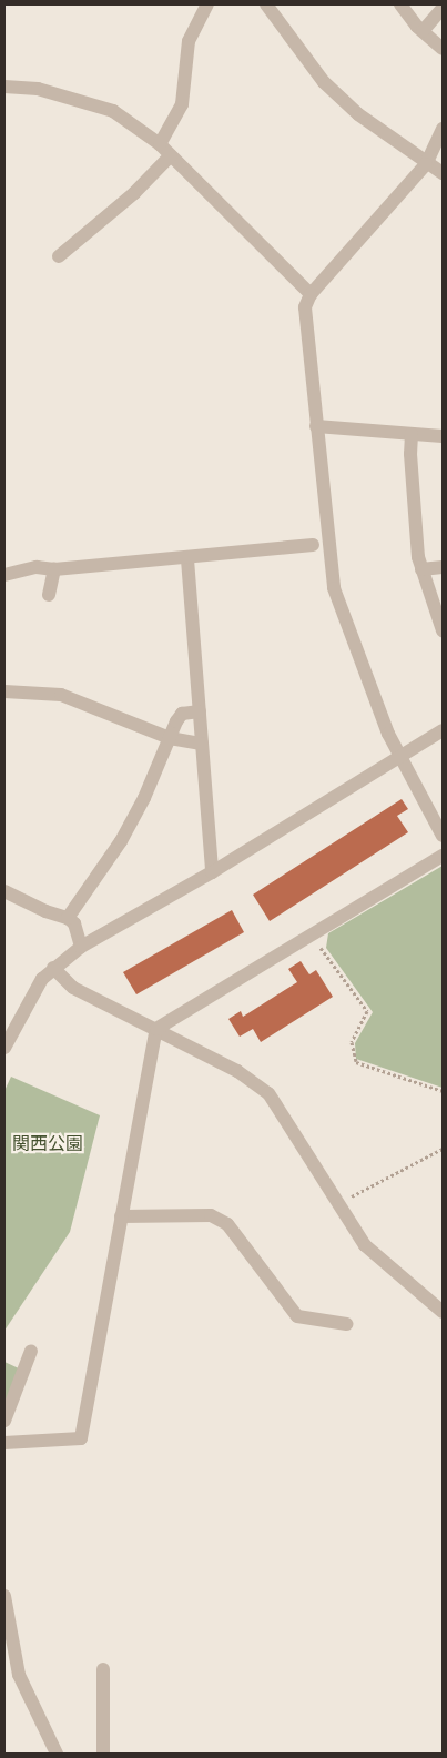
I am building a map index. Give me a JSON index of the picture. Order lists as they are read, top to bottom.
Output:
{
  "parks": ["関西公園"]
}
